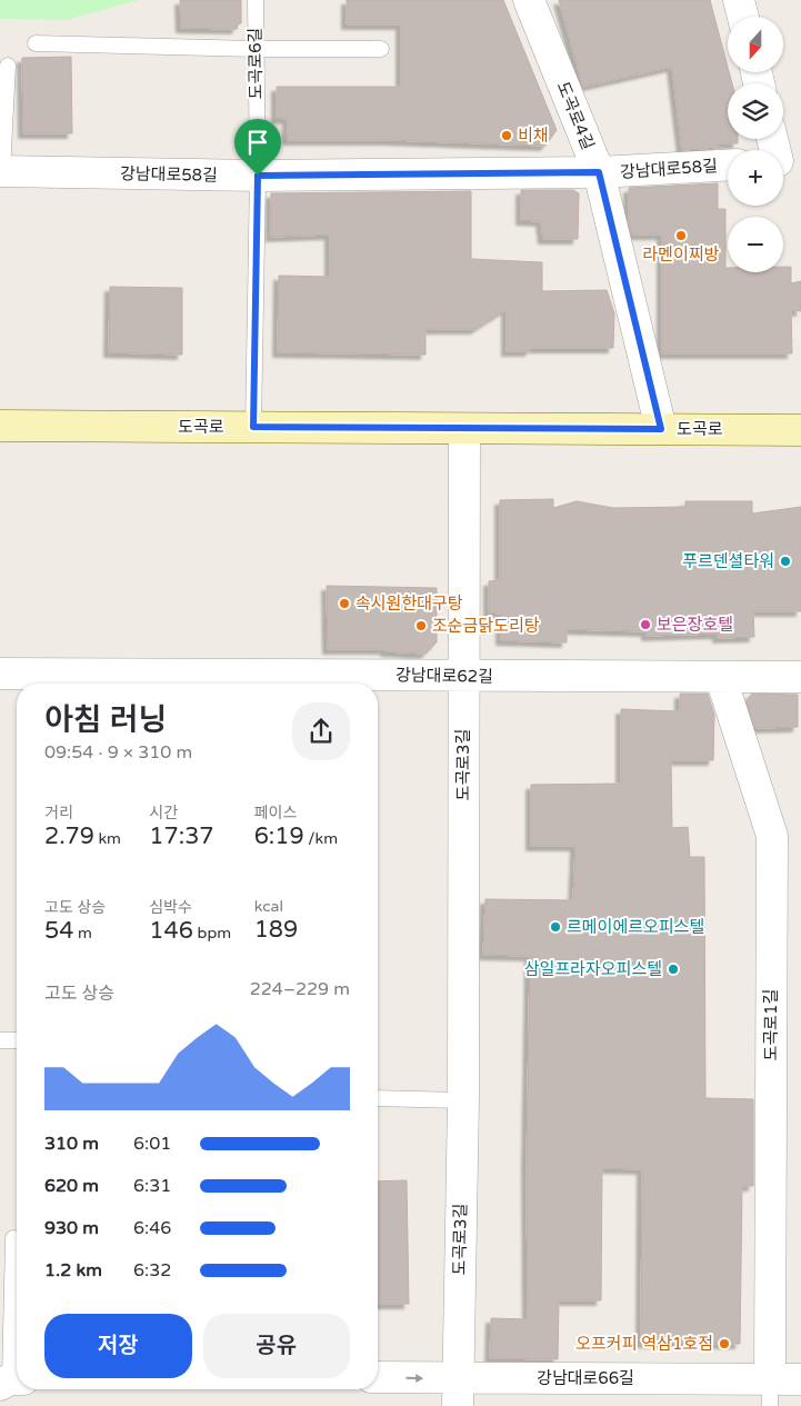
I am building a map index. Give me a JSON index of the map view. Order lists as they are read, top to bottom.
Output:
{
  "streets": {
    "main road": ["도곡로"],
    "street": [
      "도곡로4길",
      "강남대로58길",
      "강남대로62길",
      "도곡로3길",
      "도곡로1길",
      "강남대로66길"
    ],
    "lane": ["도곡로6길"]
  },
  "crossings": [
    ["도곡로6길", "강남대로58길"],
    ["도곡로6길", "도곡로"],
    ["도곡로4길", "강남대로58길"],
    ["도곡로4길", "도곡로"],
    ["도곡로", "도곡로3길"],
    ["강남대로62길", "도곡로3길"],
    ["강남대로62길", "도곡로1길"],
    ["도곡로3길", "강남대로66길"],
    ["도곡로1길", "강남대로66길"]
  ],
  "places": [
    "비채",
    "라멘이찌방",
    "푸르덴셜타워",
    "속시원한대구탕",
    "보은장호텔",
    "조순금닭도리탕",
    "르메이에르오피스텔",
    "삼일프라자오피스텔",
    "오프커피 역삼1호점"
  ],
  "north": "bottom",
  "page": {
    "map_buttons": ["+", "−"],
    "heading": ["아침 러닝", "09:54 · 9 × 310 m"],
    "stats": [
      ["거리", "2.79 km"],
      ["시간", "17:37"],
      ["페이스", "6:19 /km"],
      ["고도 상승", "54 m"],
      ["심박수", "146 bpm"],
      ["kcal", "189"]
    ],
    "chart": ["고도 상승", "224–229 m"],
    "list": [
      {
        "name": "310 m",
        "note": "6:01"
      },
      {
        "name": "620 m",
        "note": "6:31"
      },
      {
        "name": "930 m",
        "note": "6:46"
      },
      {
        "name": "1.2 km",
        "note": "6:32"
      }
    ],
    "buttons": ["저장", "공유"]
  }
}
